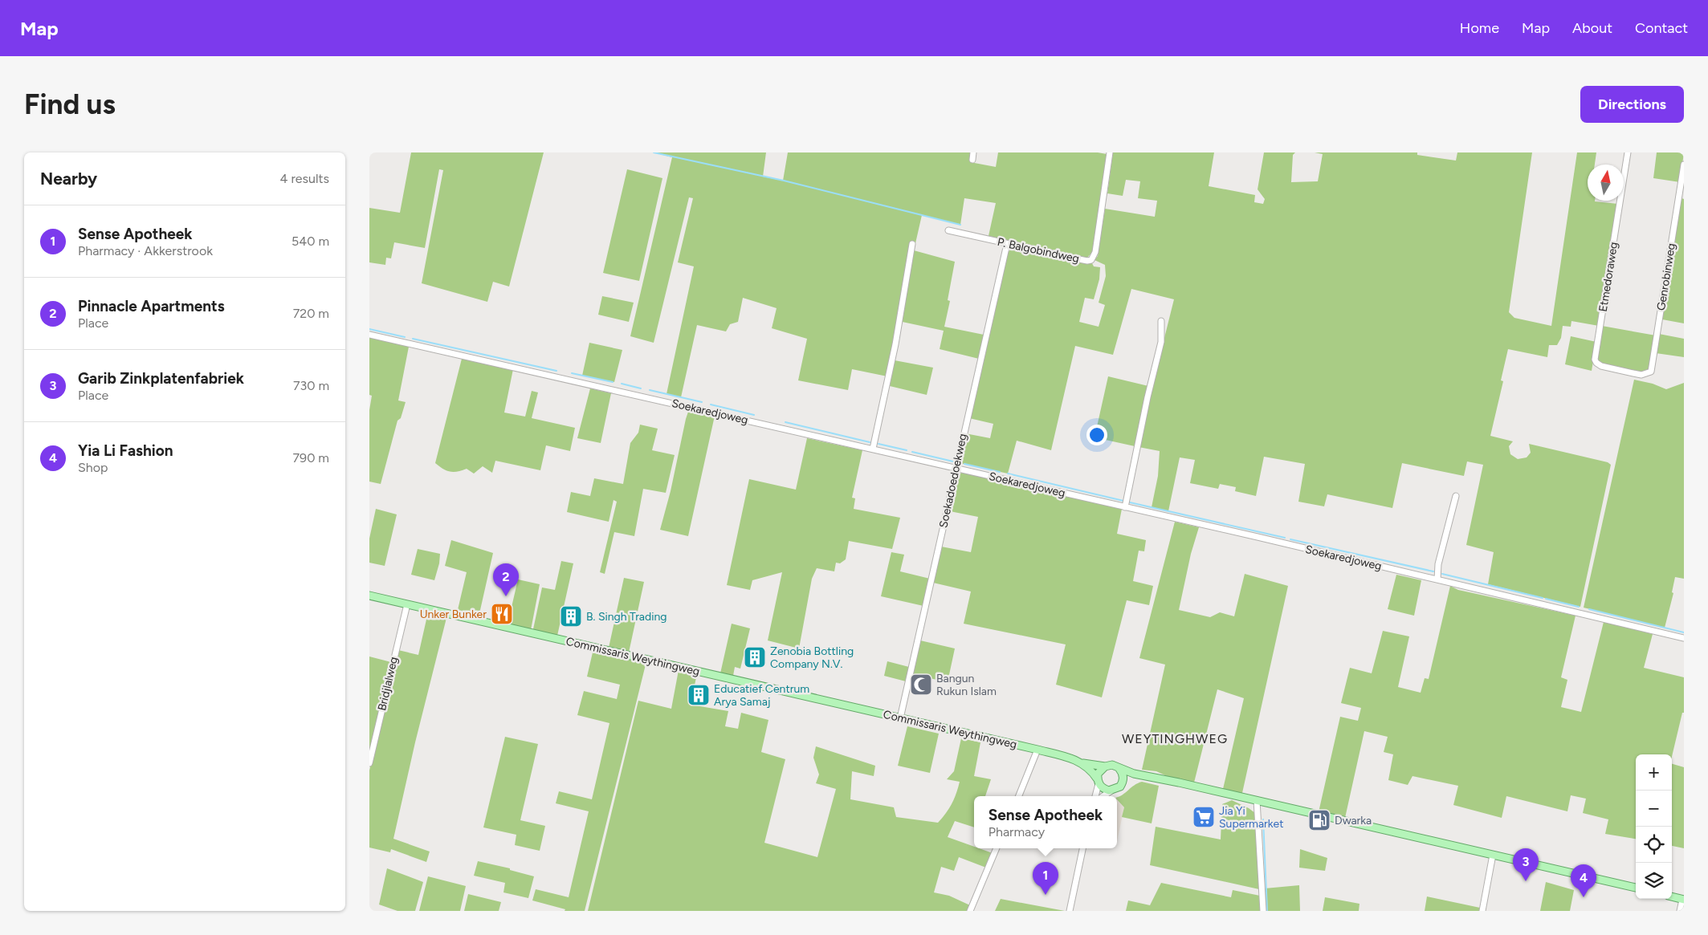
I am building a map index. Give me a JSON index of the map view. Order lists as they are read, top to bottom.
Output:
{
  "streets": {
    "main road": ["Commissaris Weythingweg"],
    "street": [
      "P. Balgobindweg",
      "Etmedoraweg",
      "Genrobinweg",
      "Soekaredjoweg",
      "Soekadoedoekweg",
      "Bridjlalweg"
    ]
  },
  "crossings": [
    ["P. Balgobindweg", "Soekadoedoekweg"],
    ["Etmedoraweg", "Genrobinweg"],
    ["Soekaredjoweg", "Soekadoedoekweg"],
    ["Soekadoedoekweg", "Commissaris Weythingweg"],
    ["Commissaris Weythingweg", "Bridjlalweg"]
  ],
  "districts": ["WEYTINGHWEG"],
  "places": {
    "restaurant": ["Unker Bunker"],
    "building": ["B. Singh Trading", "Zenobia Bottling Company N.V.", "Educatief Centrum Arya Samaj"],
    "mosque": ["Bangun Rukun Islam"],
    "supermarket": ["Jia Yi Supermarket"],
    "fuel station": ["Dwarka"]
  },
  "north": "top",
  "page": {
    "header": "Map",
    "nav": [
      "Home",
      "Map",
      "About",
      "Contact"
    ],
    "buttons": "Directions",
    "title": "Find us",
    "heading": ["Nearby", "4 results"],
    "list": [
      {
        "mark": "1",
        "name": "Sense Apotheek",
        "note": "Pharmacy · Akkerstrook",
        "value": "540 m"
      },
      {
        "mark": "2",
        "name": "Pinnacle Apartments",
        "note": "Place",
        "value": "720 m"
      },
      {
        "mark": "3",
        "name": "Garib Zinkplatenfabriek",
        "note": "Place",
        "value": "730 m"
      },
      {
        "mark": "4",
        "name": "Yia Li Fashion",
        "note": "Shop",
        "value": "790 m"
      }
    ],
    "pins": [
      "2",
      "3",
      "1",
      "4"
    ],
    "map_buttons": ["+", "−"],
    "popup": ["Sense Apotheek", "Pharmacy"]
  }
}
